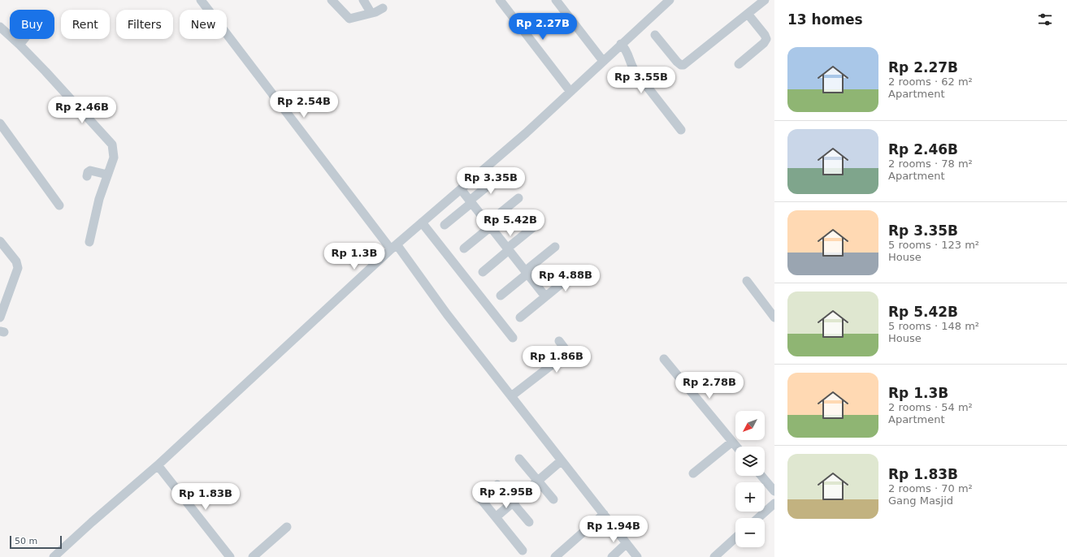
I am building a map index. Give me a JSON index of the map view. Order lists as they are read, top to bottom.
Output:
{
  "scale_bar": "50 m",
  "north": "bottom left",
  "page": {
    "heading": "13 homes",
    "chip": [
      "Buy",
      "Rent",
      "Filters",
      "New"
    ],
    "price": [
      "Rp 2.27B",
      "Rp 3.55B",
      "Rp 2.54B",
      "Rp 2.46B",
      "Rp 3.35B",
      "Rp 5.42B",
      "Rp 1.3B",
      "Rp 4.88B",
      "Rp 1.86B",
      "Rp 2.78B",
      "Rp 2.95B",
      "Rp 1.83B",
      "Rp 1.94B"
    ],
    "list": [
      {
        "name": "Rp 2.27B",
        "note": "2 rooms · 62 m² · Apartment"
      },
      {
        "name": "Rp 2.46B",
        "note": "2 rooms · 78 m² · Apartment"
      },
      {
        "name": "Rp 3.35B",
        "note": "5 rooms · 123 m² · House"
      },
      {
        "name": "Rp 5.42B",
        "note": "5 rooms · 148 m² · House"
      },
      {
        "name": "Rp 1.3B",
        "note": "2 rooms · 54 m² · Apartment"
      },
      {
        "name": "Rp 1.83B",
        "note": "2 rooms · 70 m² · Gang Masjid"
      }
    ],
    "map_buttons": ["+", "−"],
    "scale": "50 m"
  }
}
